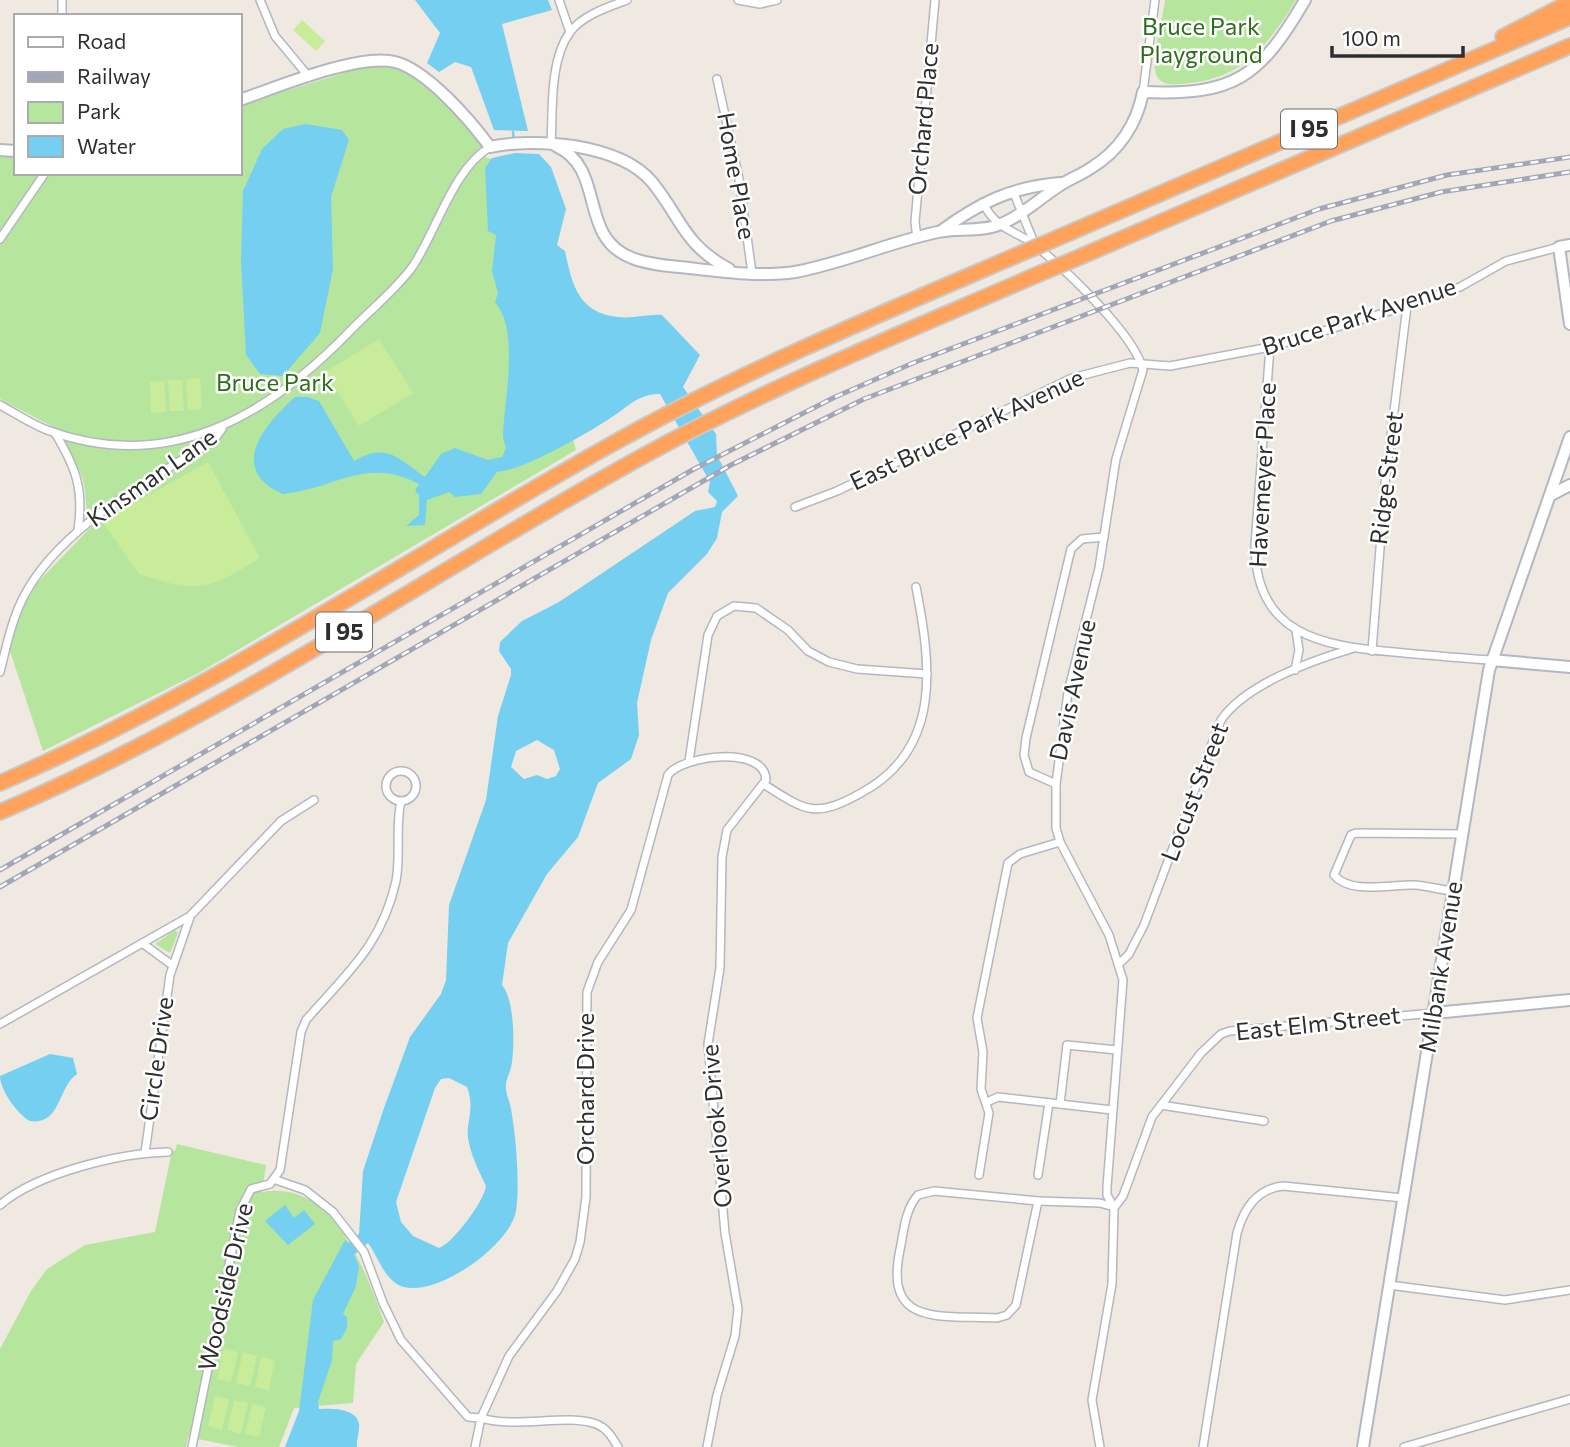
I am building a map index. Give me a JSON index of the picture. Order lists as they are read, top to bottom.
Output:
{
  "streets": {
    "highway": ["I 95"],
    "main road": ["Havemeyer Place", "Milbank Avenue", "East Elm Street"],
    "street": [
      "Orchard Place",
      "Home Place",
      "Bruce Park Avenue",
      "East Bruce Park Avenue",
      "Kinsman Lane",
      "Ridge Street",
      "Davis Avenue",
      "Locust Street",
      "Circle Drive",
      "Orchard Drive",
      "Overlook Drive",
      "Woodside Drive"
    ]
  },
  "crossings": [
    ["Bruce Park Avenue", "East Bruce Park Avenue"],
    ["Bruce Park Avenue", "Havemeyer Place"],
    ["Bruce Park Avenue", "Ridge Street"],
    ["Bruce Park Avenue", "Davis Avenue"],
    ["East Bruce Park Avenue", "Davis Avenue"],
    ["Havemeyer Place", "Ridge Street"],
    ["Havemeyer Place", "Locust Street"],
    ["Havemeyer Place", "Milbank Avenue"],
    ["Davis Avenue", "Locust Street"],
    ["Davis Avenue", "East Elm Street"],
    ["Milbank Avenue", "East Elm Street"]
  ],
  "parks": ["Bruce Park Playground", "Bruce Park"],
  "legend": [
    "Road",
    "Railway",
    "Park",
    "Water"
  ],
  "scale_bar": "100 m"
}
